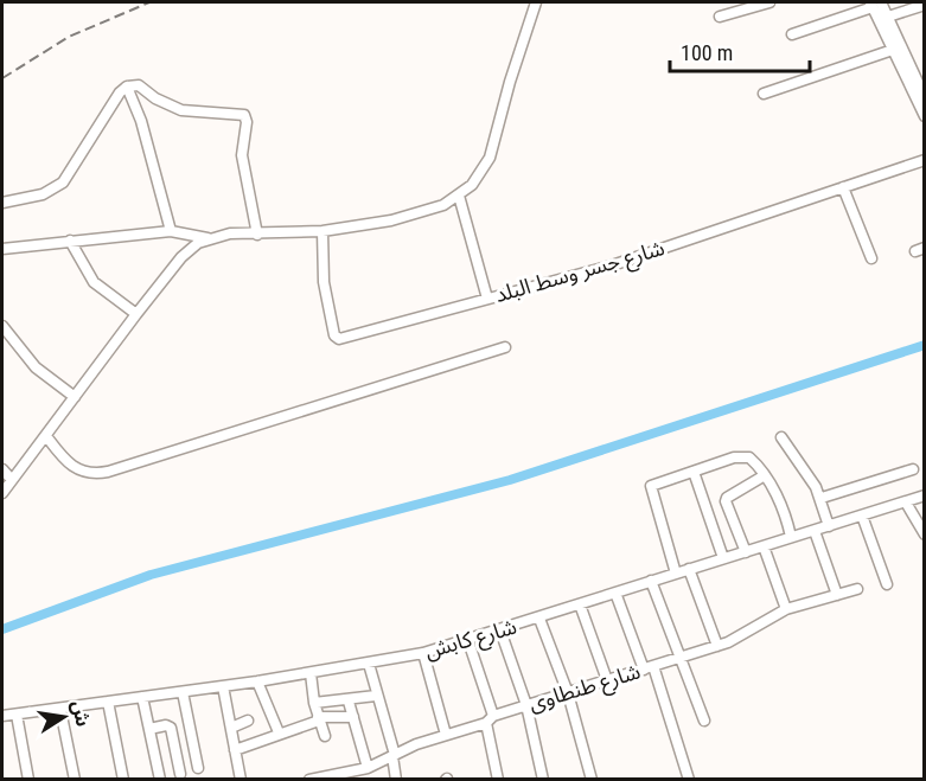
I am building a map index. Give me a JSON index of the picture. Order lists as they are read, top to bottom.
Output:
{
  "streets": {
    "street": ["شارع جسر وسط البلد", "شارع كابش", "شارع طنطاوى"]
  },
  "scale_bar": "100 m",
  "north": "right"
}
